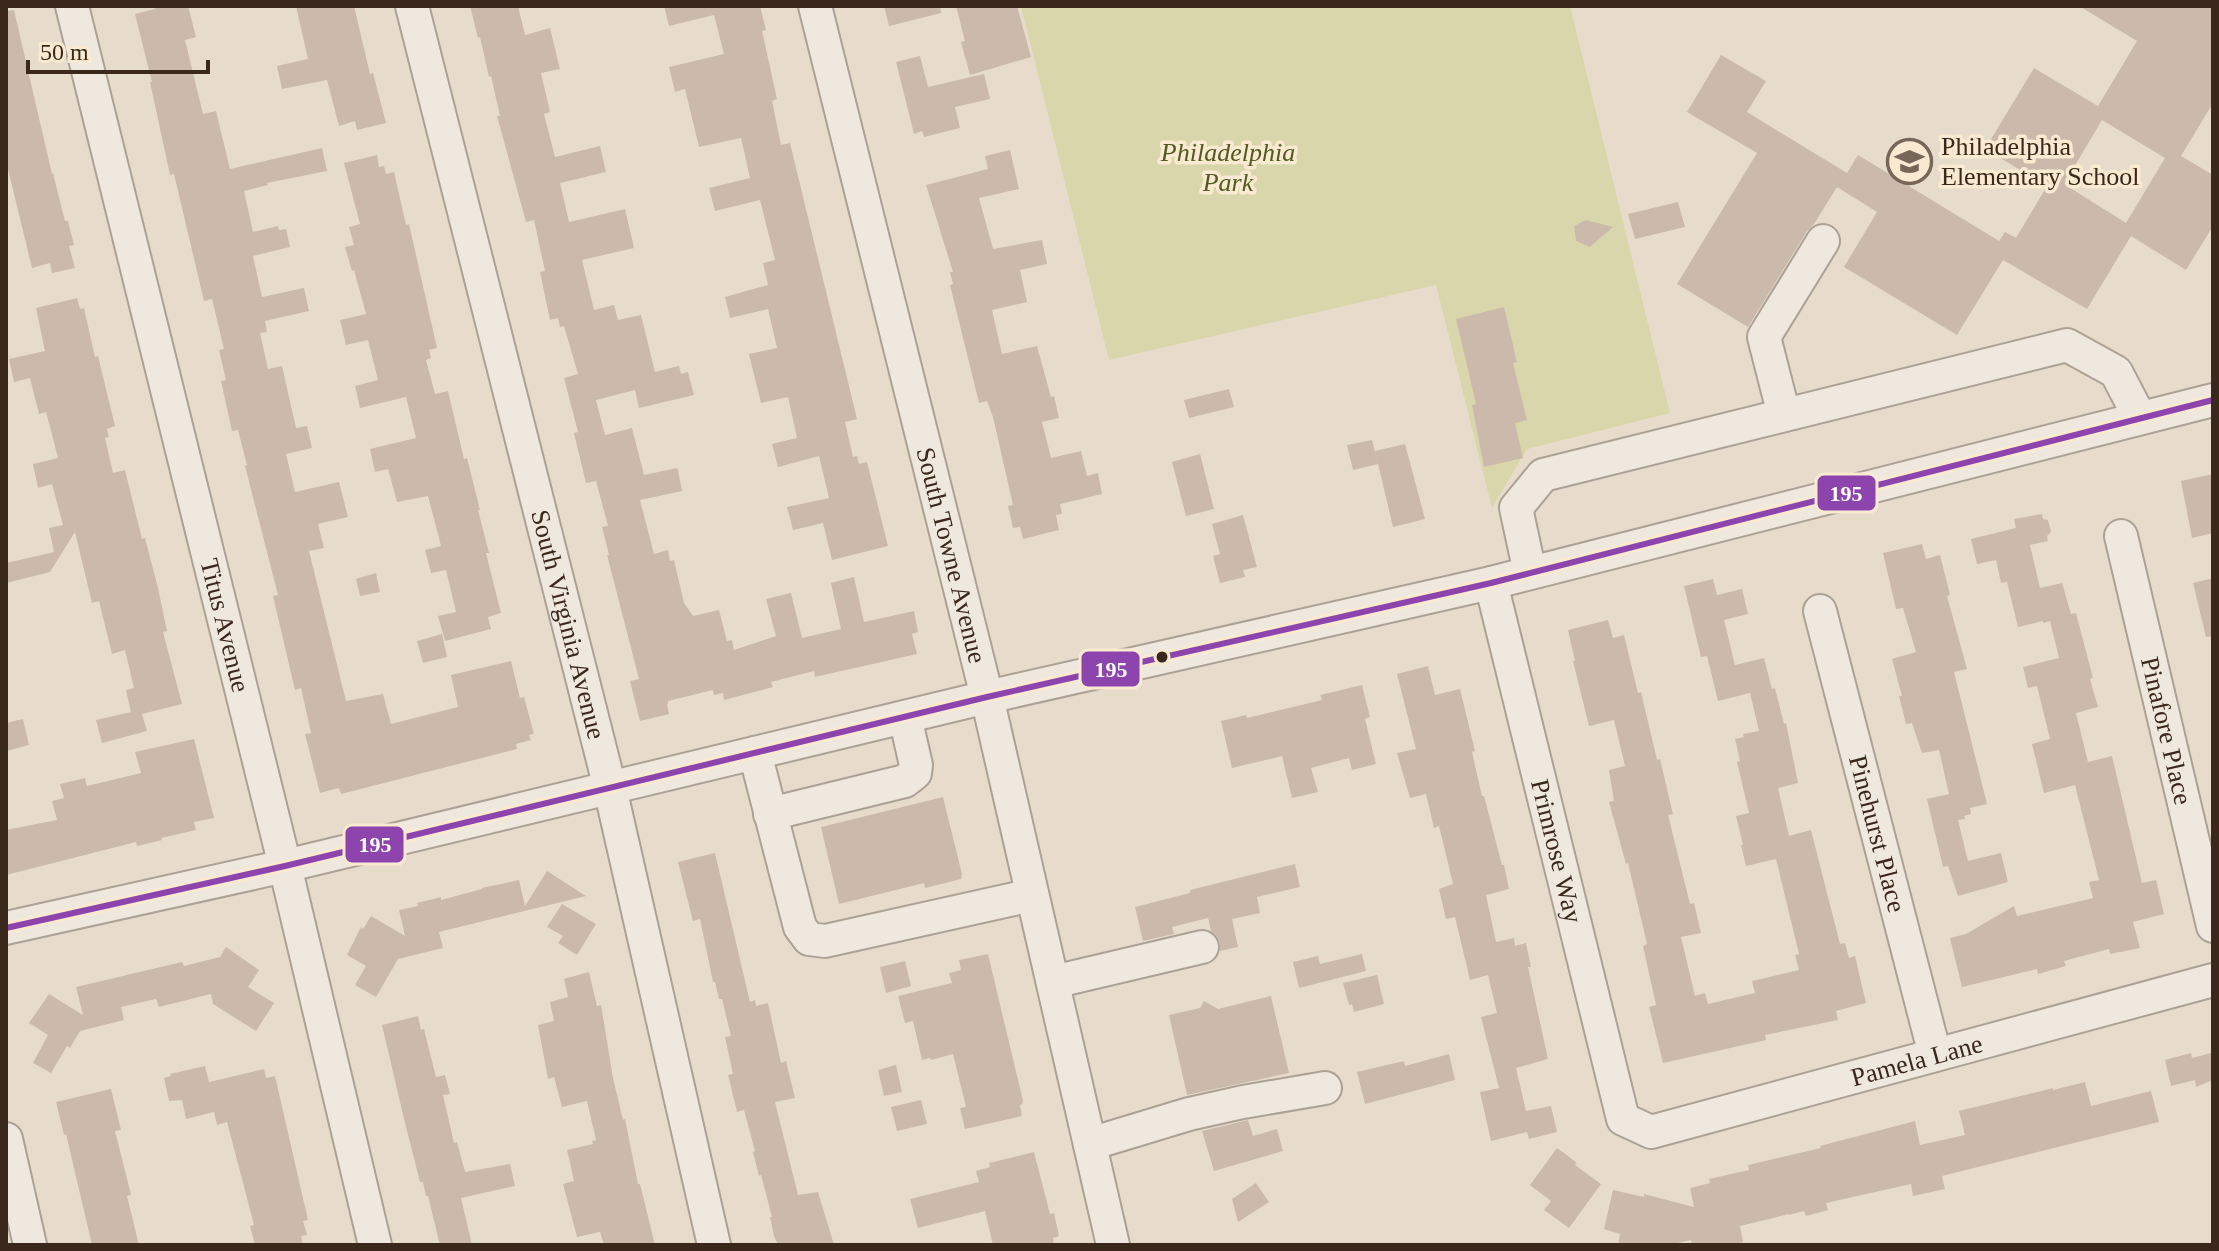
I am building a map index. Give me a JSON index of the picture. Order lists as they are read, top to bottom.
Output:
{
  "streets": {
    "street": [
      "South Towne Avenue",
      "South Virginia Avenue",
      "Titus Avenue",
      "Pinafore Place",
      "Pinehurst Place",
      "Primrose Way",
      "Pamela Lane"
    ]
  },
  "crossings": [
    ["Pinehurst Place", "Pamela Lane"],
    ["Primrose Way", "Pamela Lane"]
  ],
  "parks": ["Philadelphia Park"],
  "places": {
    "school or university": ["Philadelphia Elementary School"]
  },
  "lines": ["transit line 195"],
  "scale_bar": "50 m"
}
